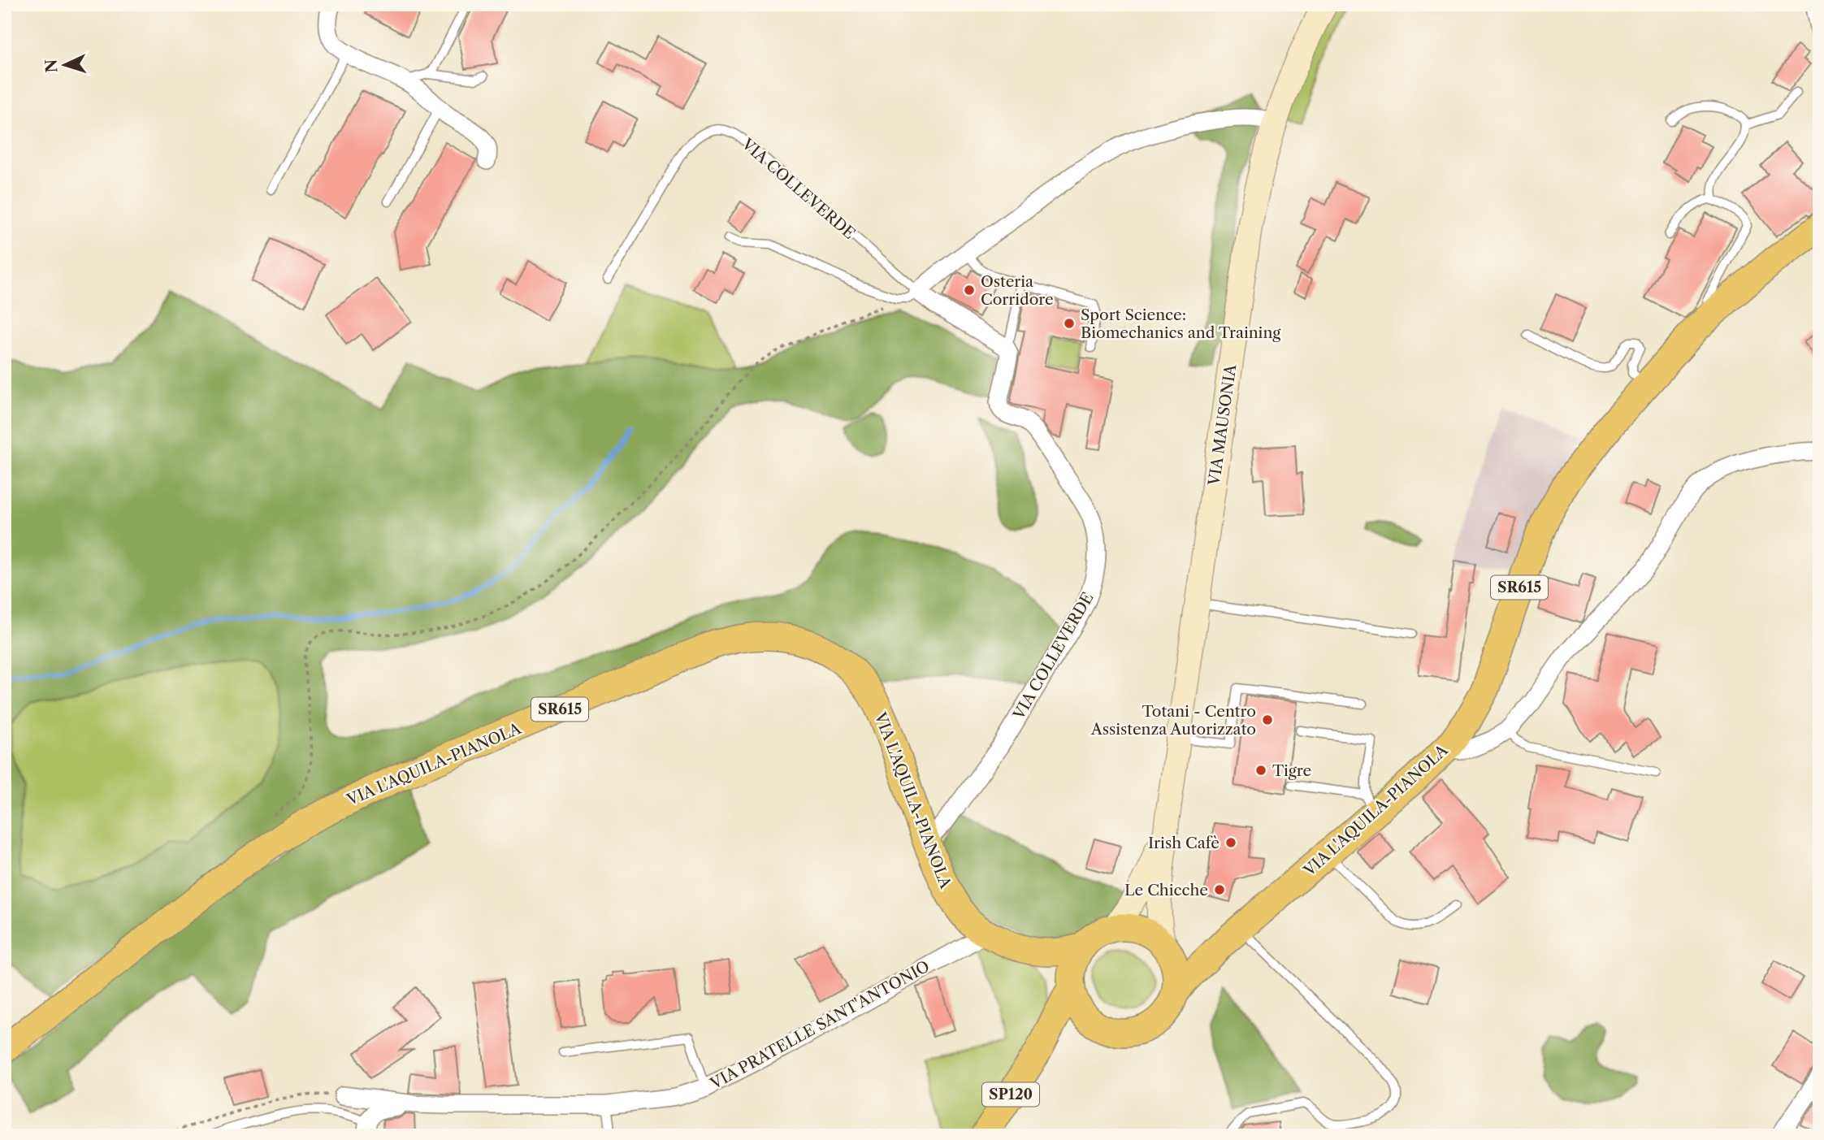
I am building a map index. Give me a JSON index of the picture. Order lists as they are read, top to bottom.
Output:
{
  "streets": {
    "main road": [
      "VIA MAUSONIA",
      "SR615",
      "VIA L'AQUILA-PIANOLA",
      "SP120"
    ],
    "street": ["VIA COLLEVERDE", "VIA PRATELLE SANT'ANTONIO"]
  },
  "crossings": [
    ["VIA COLLEVERDE", "VIA L'AQUILA-PIANOLA"],
    ["VIA MAUSONIA", "VIA L'AQUILA-PIANOLA"],
    ["VIA MAUSONIA", "SP120"],
    ["VIA L'AQUILA-PIANOLA", "VIA PRATELLE SANT'ANTONIO"],
    ["VIA L'AQUILA-PIANOLA", "SP120"]
  ],
  "places": [
    "Osteria Corridore",
    "Sport Science: Biomechanics and Training",
    "Totani - Centro Assistenza Autorizzato",
    "Tigre",
    "Irish Cafè",
    "Le Chicche"
  ],
  "north": "left"
}
